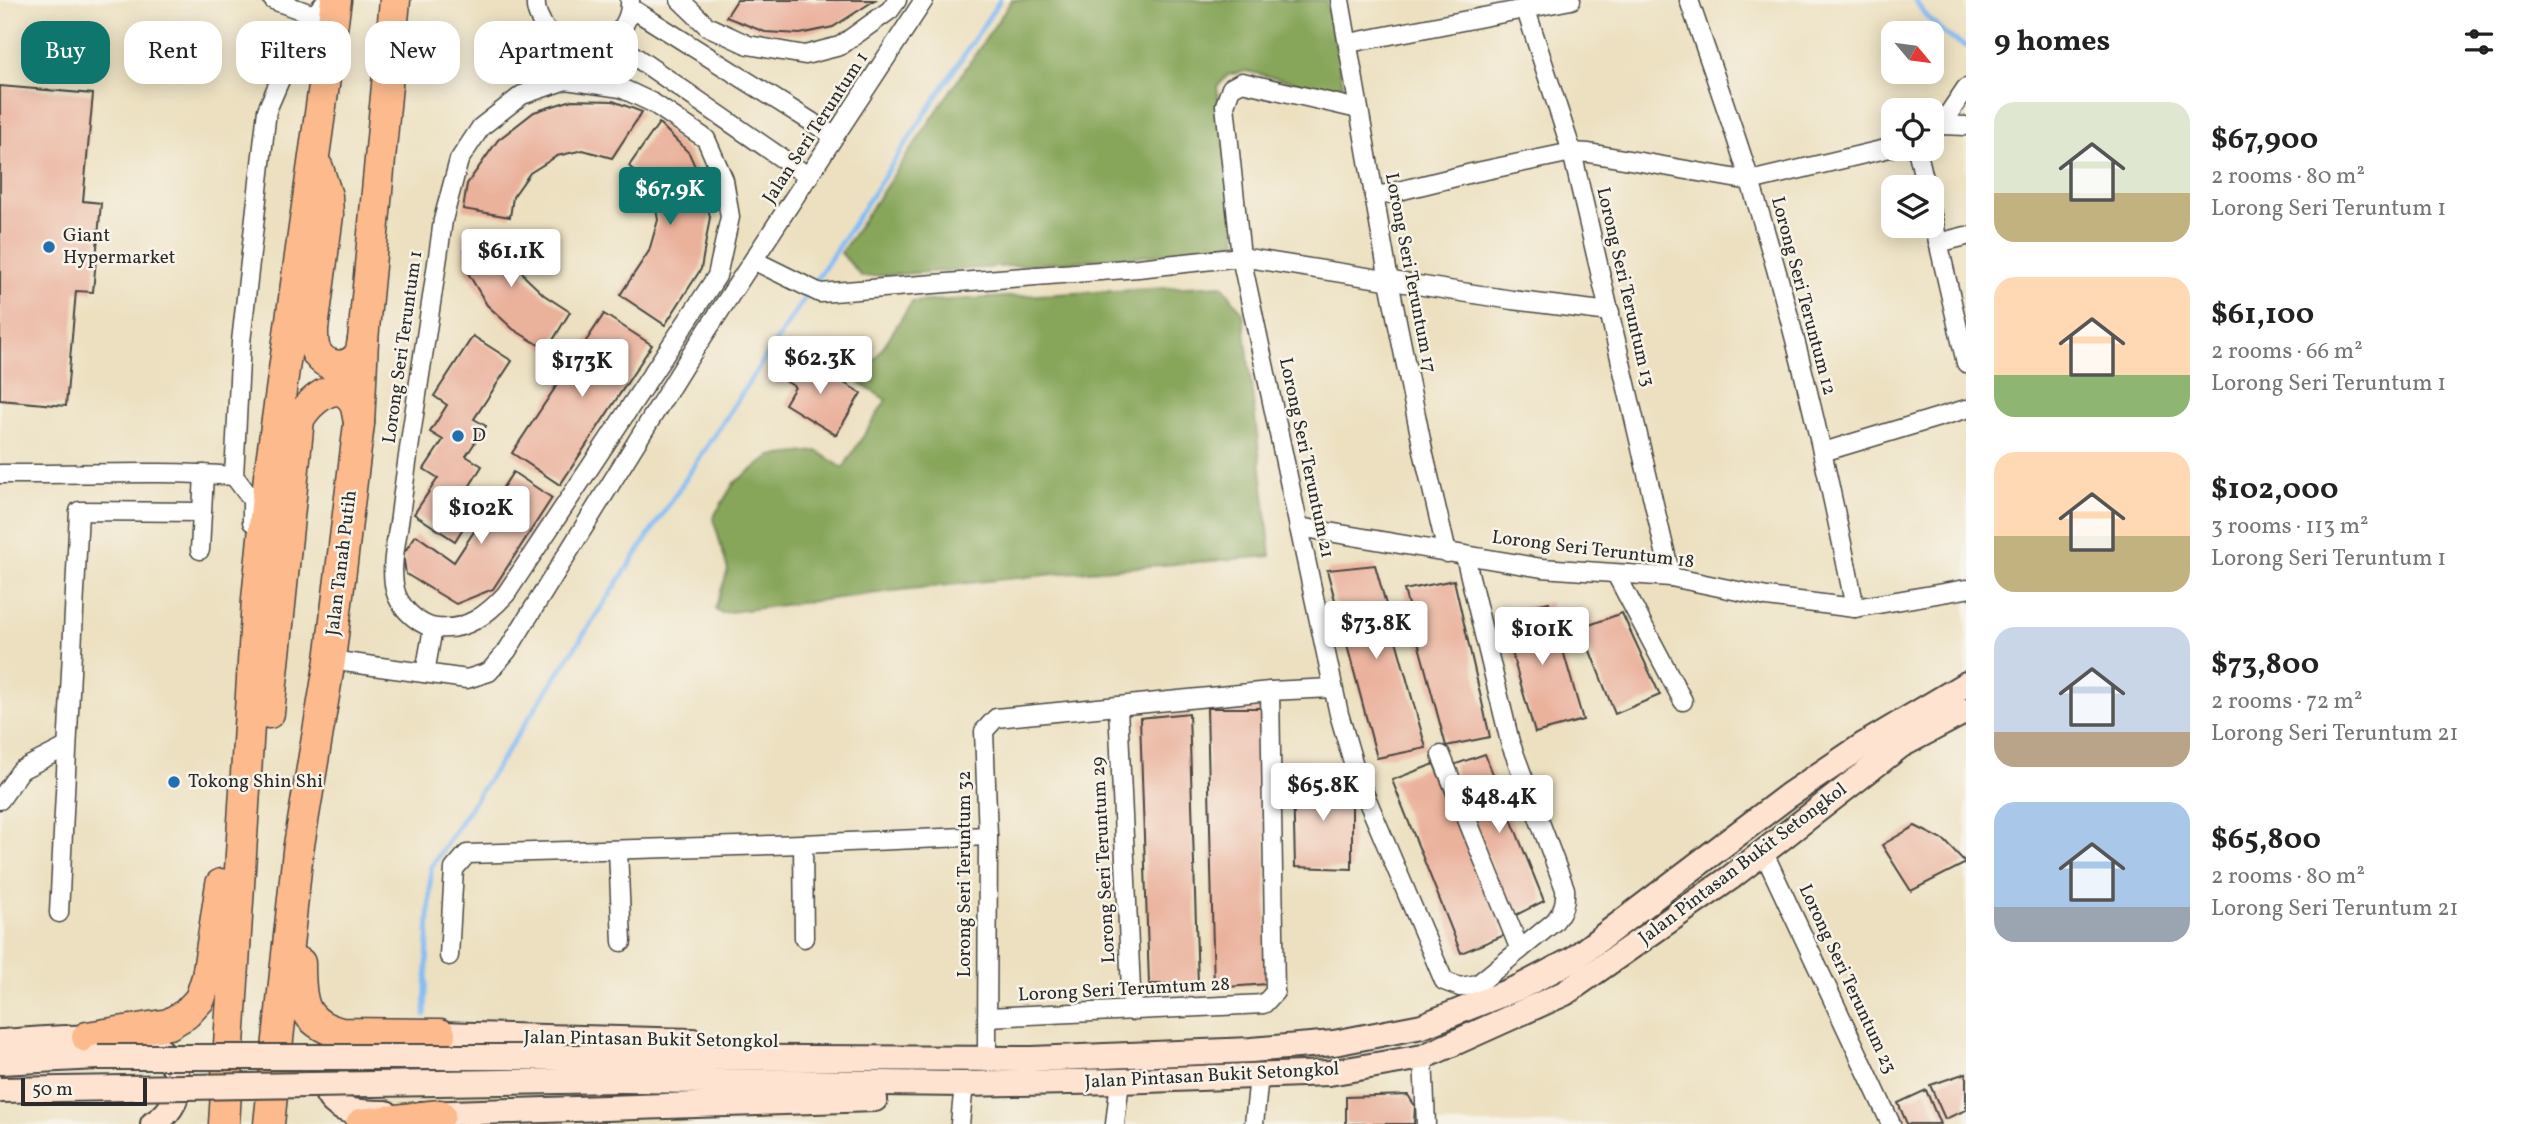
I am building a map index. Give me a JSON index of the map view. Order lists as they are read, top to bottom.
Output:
{
  "streets": {
    "highway": ["Jalan Tanah Putih"],
    "main road": ["Jalan Pintasan Bukit Setongkol"],
    "street": [
      "Jalan Seri Teruntum 1",
      "Lorong Seri Teruntum 17",
      "Lorong Seri Teruntum 13",
      "Lorong Seri Teruntum 12",
      "Lorong Seri Teruntum 1",
      "Lorong Seri Teruntum 21",
      "Lorong Seri Teruntum 18",
      "Lorong Seri Teruntum 29",
      "Lorong Seri Teruntum 32",
      "Lorong Seri Teruntum 23",
      "Lorong Seri Terumtum 28"
    ]
  },
  "crossings": [
    ["Jalan Seri Teruntum 1", "Jalan Tanah Putih"],
    ["Lorong Seri Teruntum 17", "Lorong Seri Teruntum 21"],
    ["Lorong Seri Teruntum 17", "Lorong Seri Teruntum 18"],
    ["Lorong Seri Teruntum 13", "Lorong Seri Teruntum 18"],
    ["Lorong Seri Teruntum 12", "Lorong Seri Teruntum 18"],
    ["Lorong Seri Teruntum 21", "Lorong Seri Teruntum 18"],
    ["Lorong Seri Teruntum 29", "Lorong Seri Teruntum 32"],
    ["Lorong Seri Teruntum 29", "Lorong Seri Terumtum 28"],
    ["Jalan Pintasan Bukit Setongkol", "Lorong Seri Teruntum 32"],
    ["Jalan Pintasan Bukit Setongkol", "Lorong Seri Teruntum 23"],
    ["Lorong Seri Teruntum 32", "Lorong Seri Terumtum 28"]
  ],
  "places": ["Giant Hypermarket", "D", "Tokong Shin Shi"],
  "scale_bar": "50 m",
  "north": "bottom right",
  "page": {
    "heading": "9 homes",
    "chip": [
      "Buy",
      "Rent",
      "Filters",
      "New",
      "Apartment"
    ],
    "list": [
      {
        "name": "$67,900",
        "note": "2 rooms · 80 m² · Lorong Seri Teruntum 1"
      },
      {
        "name": "$61,100",
        "note": "2 rooms · 66 m² · Lorong Seri Teruntum 1"
      },
      {
        "name": "$102,000",
        "note": "3 rooms · 113 m² · Lorong Seri Teruntum 1"
      },
      {
        "name": "$73,800",
        "note": "2 rooms · 72 m² · Lorong Seri Teruntum 21"
      },
      {
        "name": "$65,800",
        "note": "2 rooms · 80 m² · Lorong Seri Teruntum 21"
      }
    ],
    "price": [
      "$67.9K",
      "$61.1K",
      "$62.3K",
      "$173K",
      "$102K",
      "$73.8K",
      "$101K",
      "$65.8K",
      "$48.4K"
    ],
    "scale": "50 m"
  }
}
